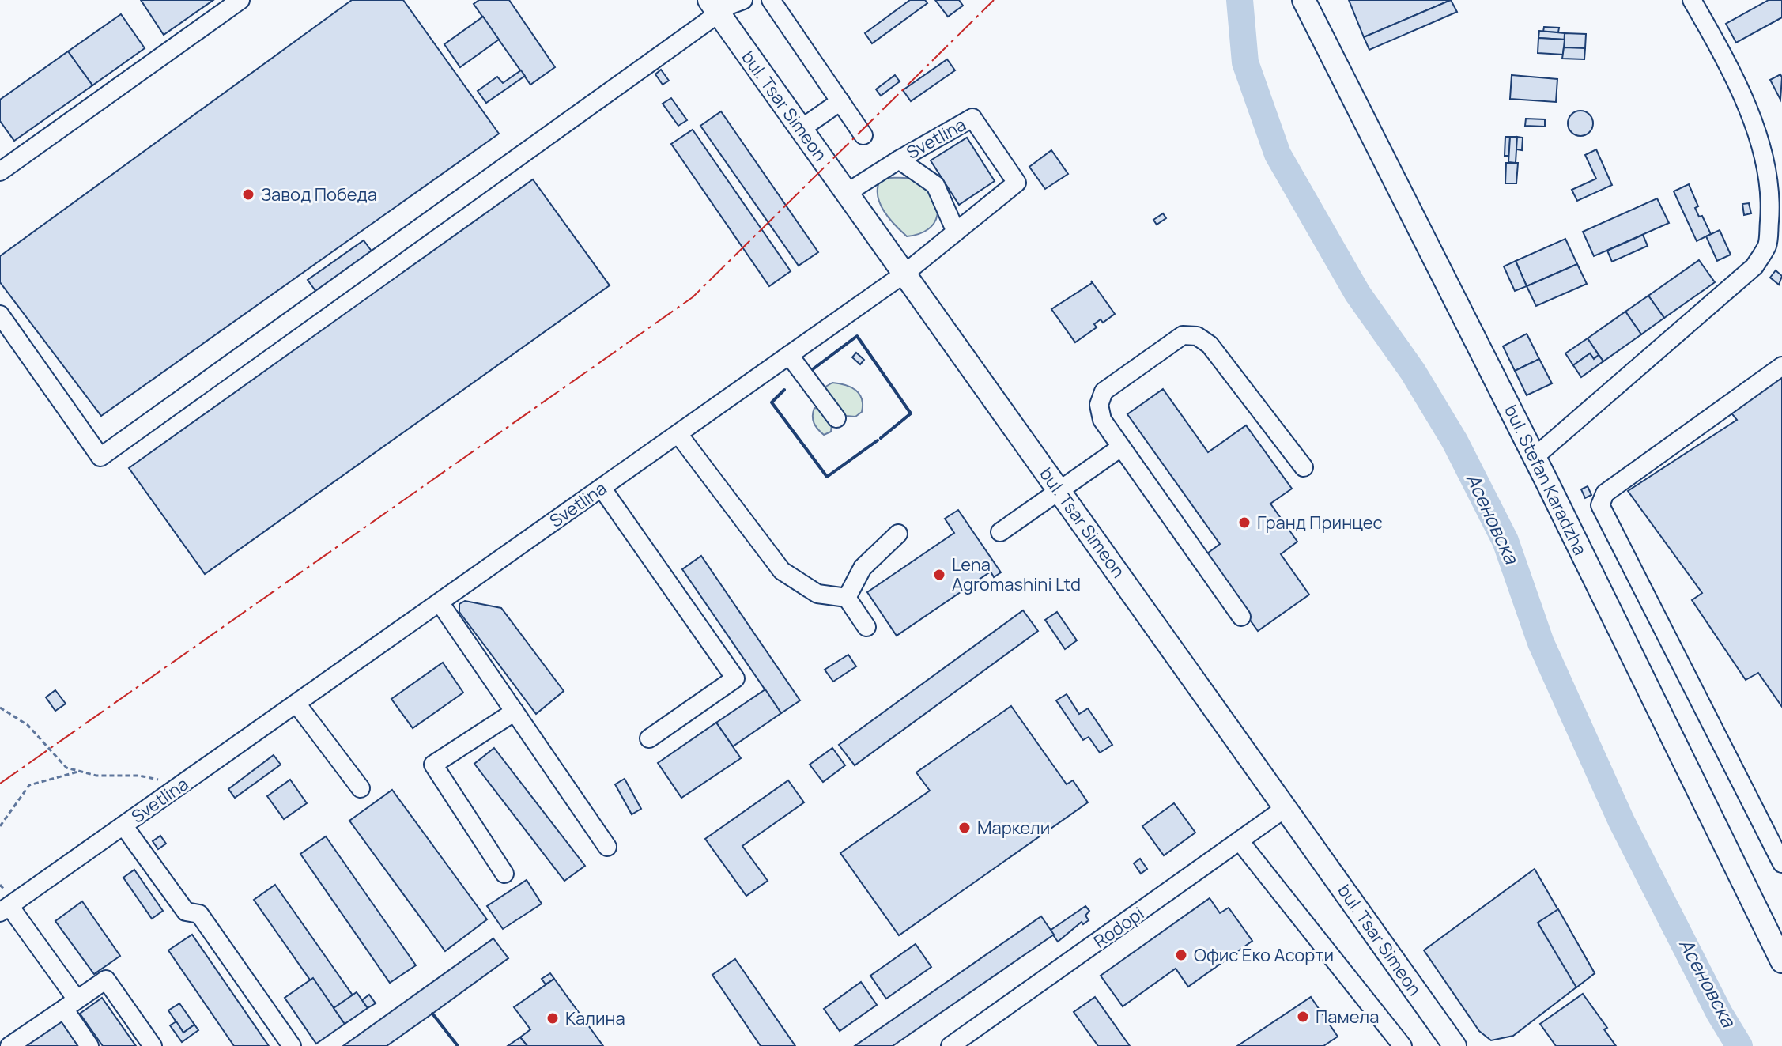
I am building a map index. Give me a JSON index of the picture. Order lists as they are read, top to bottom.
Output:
{
  "streets": {
    "main road": ["bul. Tsar Simeon", "bul. Stefan Karadzha"],
    "street": ["Svetlina", "Rodopi"]
  },
  "crossings": [
    ["bul. Tsar Simeon", "Svetlina"],
    ["bul. Tsar Simeon", "Rodopi"]
  ],
  "water": ["Асеновска"],
  "places": [
    "Завод Победа",
    "Гранд Принцес",
    "Lena Agromashini Ltd",
    "Маркели",
    "Офис Еко Асорти",
    "Памела",
    "Калина"
  ]
}
